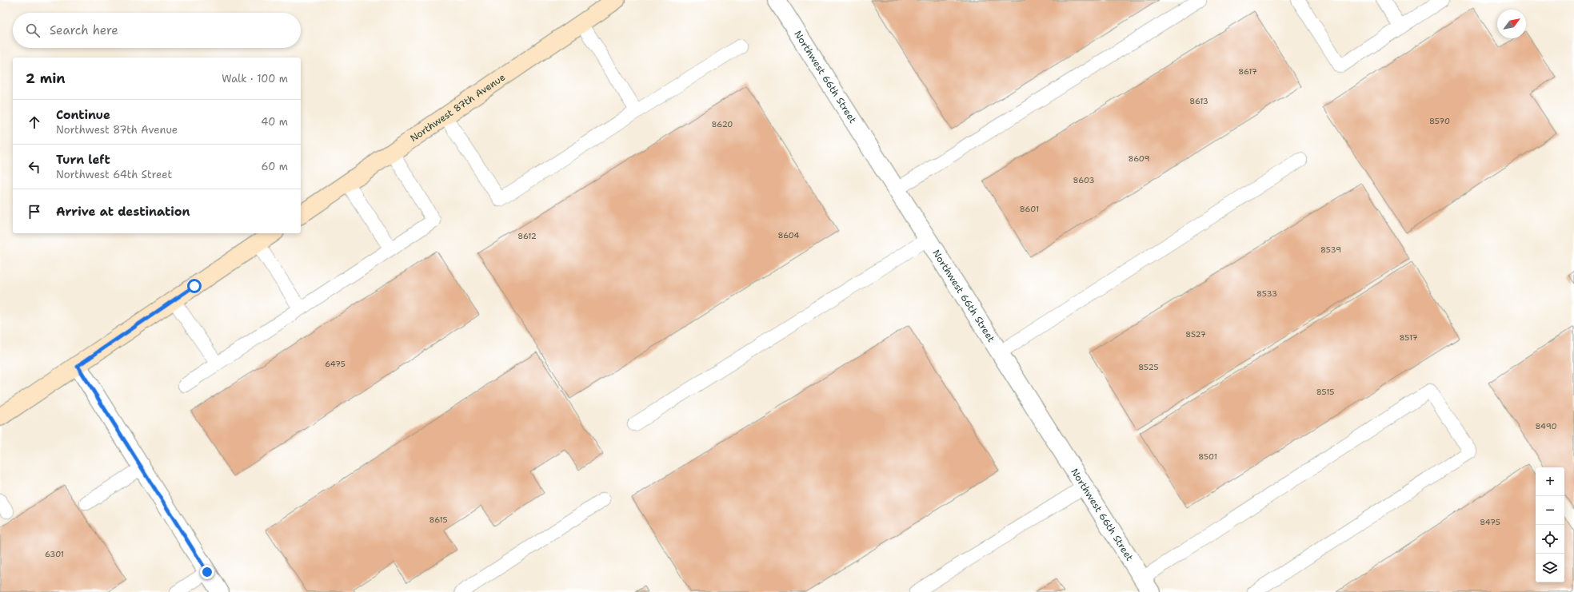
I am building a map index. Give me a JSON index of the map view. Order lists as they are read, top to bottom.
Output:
{
  "streets": {
    "main road": ["Northwest 87th Avenue"],
    "street": ["Northwest 66th Street"]
  },
  "house_numbers": [
    "8617",
    "8613",
    "8570",
    "8620",
    "8609",
    "8603",
    "8601",
    "8604",
    "8612",
    "8539",
    "8533",
    "8527",
    "8517",
    "6475",
    "8525",
    "8515",
    "8490",
    "8501",
    "8615",
    "8475",
    "6301"
  ],
  "north": "top right",
  "page": {
    "search": "Search here",
    "heading": ["2 min", "Walk · 100 m"],
    "list": [
      ["Continue", "Northwest 87th Avenue", "40 m"],
      ["Turn left", "Northwest 64th Street", "60 m"],
      "Arrive at destination"
    ],
    "map_buttons": ["+", "−"]
  }
}
